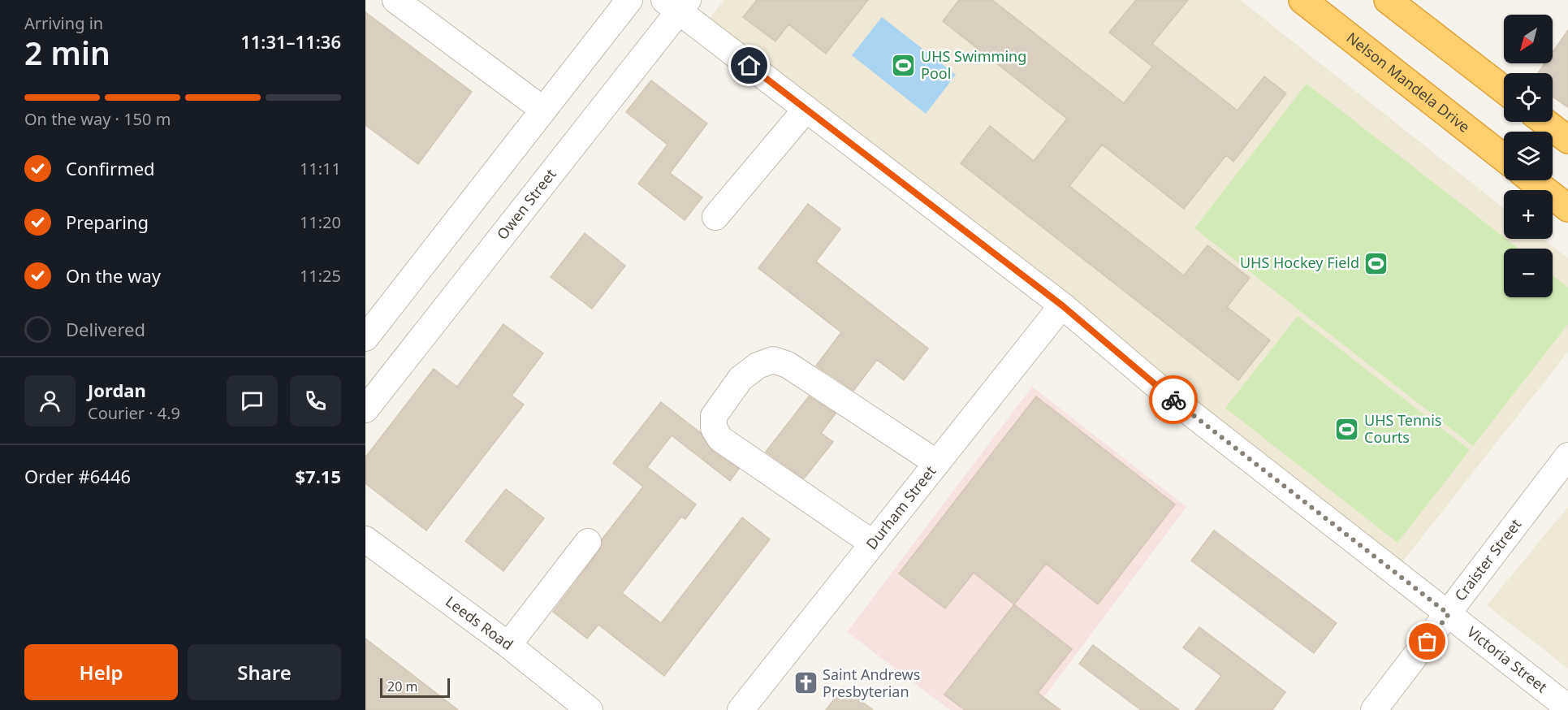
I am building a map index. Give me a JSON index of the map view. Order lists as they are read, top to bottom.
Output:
{
  "streets": {
    "highway": ["Nelson Mandela Drive"],
    "street": [
      "Owen Street",
      "Durham Street",
      "Craister Street",
      "Leeds Road",
      "Victoria Street"
    ]
  },
  "crossings": [
    ["Owen Street", "Victoria Street"],
    ["Durham Street", "Victoria Street"],
    ["Craister Street", "Victoria Street"]
  ],
  "places": {
    "sports": ["UHS Swimming Pool", "UHS Hockey Field", "UHS Tennis Courts"],
    "church": ["Saint Andrews Presbyterian"]
  },
  "scale_bar": "20 m",
  "north": "bottom left",
  "page": {
    "heading": ["2 min", "Arriving in", "11:31–11:36"],
    "panel": [
      "Jordan",
      "Courier · 4.9",
      "Order #6446",
      "$7.15"
    ],
    "map_buttons": ["+", "−"],
    "bar": "On the way · 150 m",
    "list": [
      ["Confirmed", "11:11"],
      ["Preparing", "11:20"],
      ["On the way", "11:25"],
      "Delivered"
    ],
    "buttons": ["Help", "Share"],
    "scale": "20 m"
  }
}
